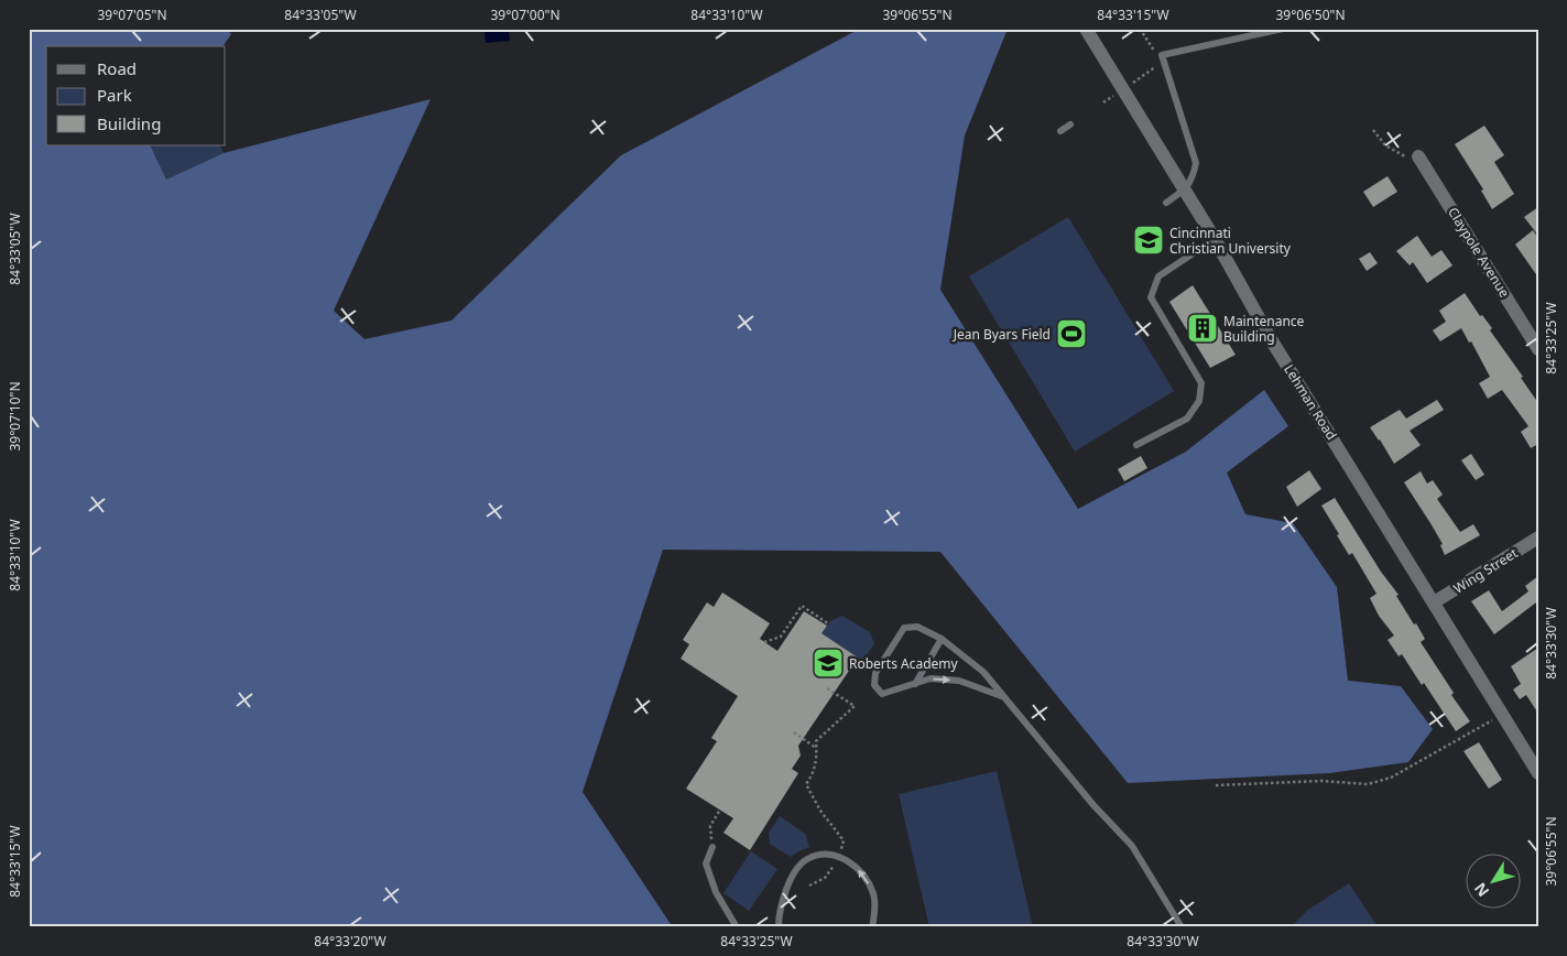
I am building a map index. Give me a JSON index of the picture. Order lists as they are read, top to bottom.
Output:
{
  "streets": {
    "street": ["Claypole Avenue", "Lehman Road", "Wing Street"]
  },
  "crossings": [
    ["Lehman Road", "Wing Street"]
  ],
  "places": {
    "school or university": ["Cincinnati Christian University", "Roberts Academy"],
    "building": ["Maintenance Building"],
    "sports": ["Jean Byars Field"]
  },
  "legend": ["Road", "Park", "Building"],
  "north": "bottom left",
  "coordinates": [
    "39°07'05\"N",
    "84°33'05\"W",
    "39°07'00\"N",
    "84°33'10\"W",
    "39°06'55\"N",
    "84°33'15\"W",
    "39°06'50\"N",
    "84°33'25\"W",
    "39°07'10\"N",
    "84°33'30\"W",
    "84°33'20\"W"
  ]
}
